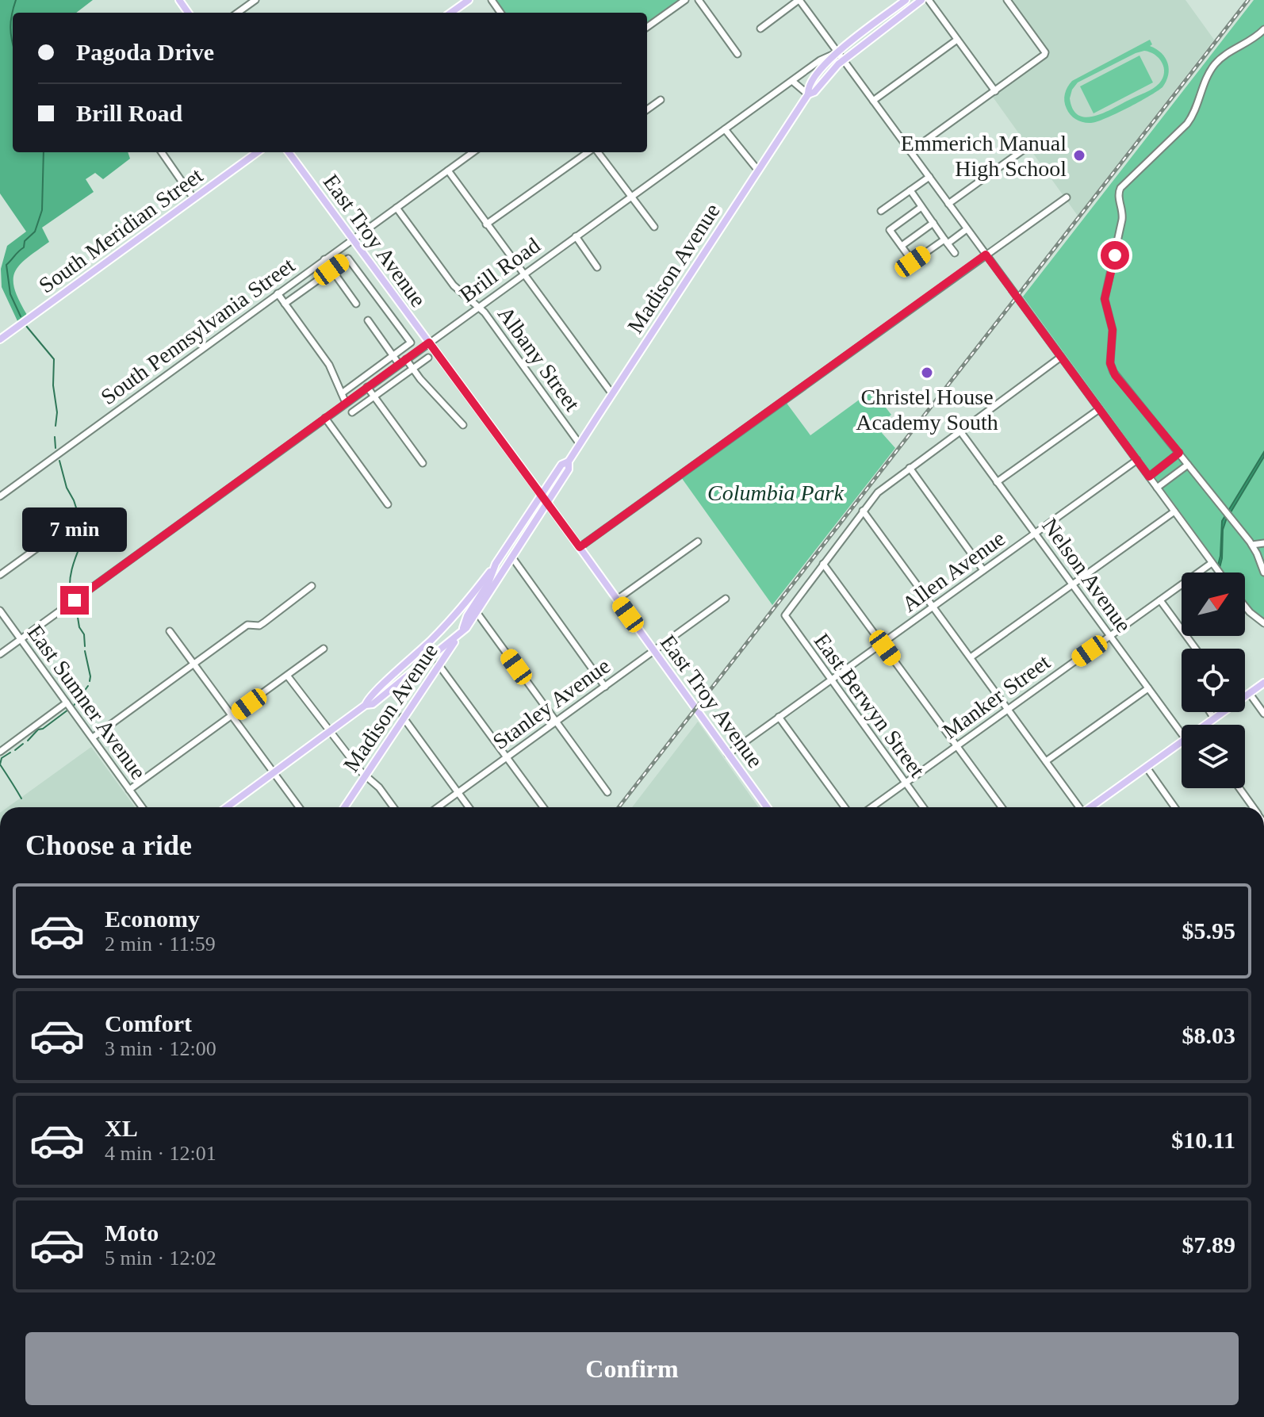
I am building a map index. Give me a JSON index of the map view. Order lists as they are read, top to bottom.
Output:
{
  "streets": {
    "main road": ["South Meridian Street", "East Troy Avenue", "Madison Avenue"],
    "street": [
      "Brill Road",
      "South Pennsylvania Street",
      "Albany Street",
      "Allen Avenue",
      "Nelson Avenue",
      "Manker Street",
      "East Sumner Avenue",
      "Stanley Avenue",
      "East Berwyn Street"
    ]
  },
  "crossings": [
    ["East Troy Avenue", "Madison Avenue"],
    ["East Troy Avenue", "Brill Road"],
    ["East Troy Avenue", "South Pennsylvania Street"],
    ["East Troy Avenue", "Allen Avenue"],
    ["East Troy Avenue", "Stanley Avenue"],
    ["Madison Avenue", "Brill Road"],
    ["Madison Avenue", "Albany Street"],
    ["Brill Road", "Albany Street"],
    ["Brill Road", "East Sumner Avenue"],
    ["South Pennsylvania Street", "Albany Street"],
    ["Allen Avenue", "Nelson Avenue"],
    ["Allen Avenue", "East Berwyn Street"],
    ["Nelson Avenue", "Manker Street"],
    ["Manker Street", "East Berwyn Street"]
  ],
  "parks": ["Columbia Park"],
  "places": ["Emmerich Manual High School", "Christel House Academy South"],
  "north": "top right",
  "page": {
    "banner": ["Pagoda Drive", "Brill Road"],
    "bubble": "7 min",
    "heading": "Choose a ride",
    "list": [
      {
        "name": "Economy",
        "note": "2 min · 11:59",
        "value": "$5.95"
      },
      {
        "name": "Comfort",
        "note": "3 min · 12:00",
        "value": "$8.03"
      },
      {
        "name": "XL",
        "note": "4 min · 12:01",
        "value": "$10.11"
      },
      {
        "name": "Moto",
        "note": "5 min · 12:02",
        "value": "$7.89"
      }
    ],
    "buttons": "Confirm"
  }
}
